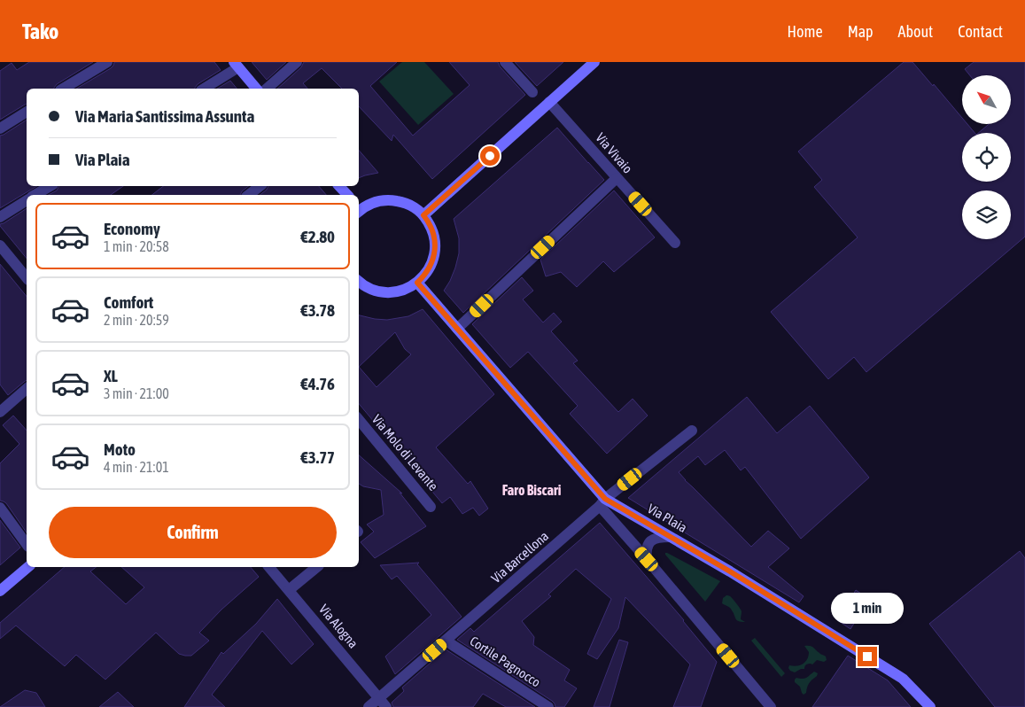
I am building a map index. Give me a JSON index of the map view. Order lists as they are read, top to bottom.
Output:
{
  "streets": {
    "street": [
      "Via Vivaio",
      "Via Molo di Levante",
      "Via Plaia",
      "Via Barcellona",
      "Via Alogna",
      "Cortile Pagnocco"
    ]
  },
  "crossings": [
    ["Via Plaia", "Via Barcellona"],
    ["Via Barcellona", "Via Alogna"],
    ["Via Barcellona", "Cortile Pagnocco"]
  ],
  "districts": ["Faro Biscari"],
  "north": "top left",
  "page": {
    "header": "Tako",
    "nav": [
      "Home",
      "Map",
      "About",
      "Contact"
    ],
    "banner": ["Via Maria Santissima Assunta", "Via Plaia"],
    "list": [
      {
        "name": "Economy",
        "note": "1 min · 20:58",
        "value": "€2.80"
      },
      {
        "name": "Comfort",
        "note": "2 min · 20:59",
        "value": "€3.78"
      },
      {
        "name": "XL",
        "note": "3 min · 21:00",
        "value": "€4.76"
      },
      {
        "name": "Moto",
        "note": "4 min · 21:01",
        "value": "€3.77"
      }
    ],
    "buttons": "Confirm",
    "bubble": "1 min"
  }
}
